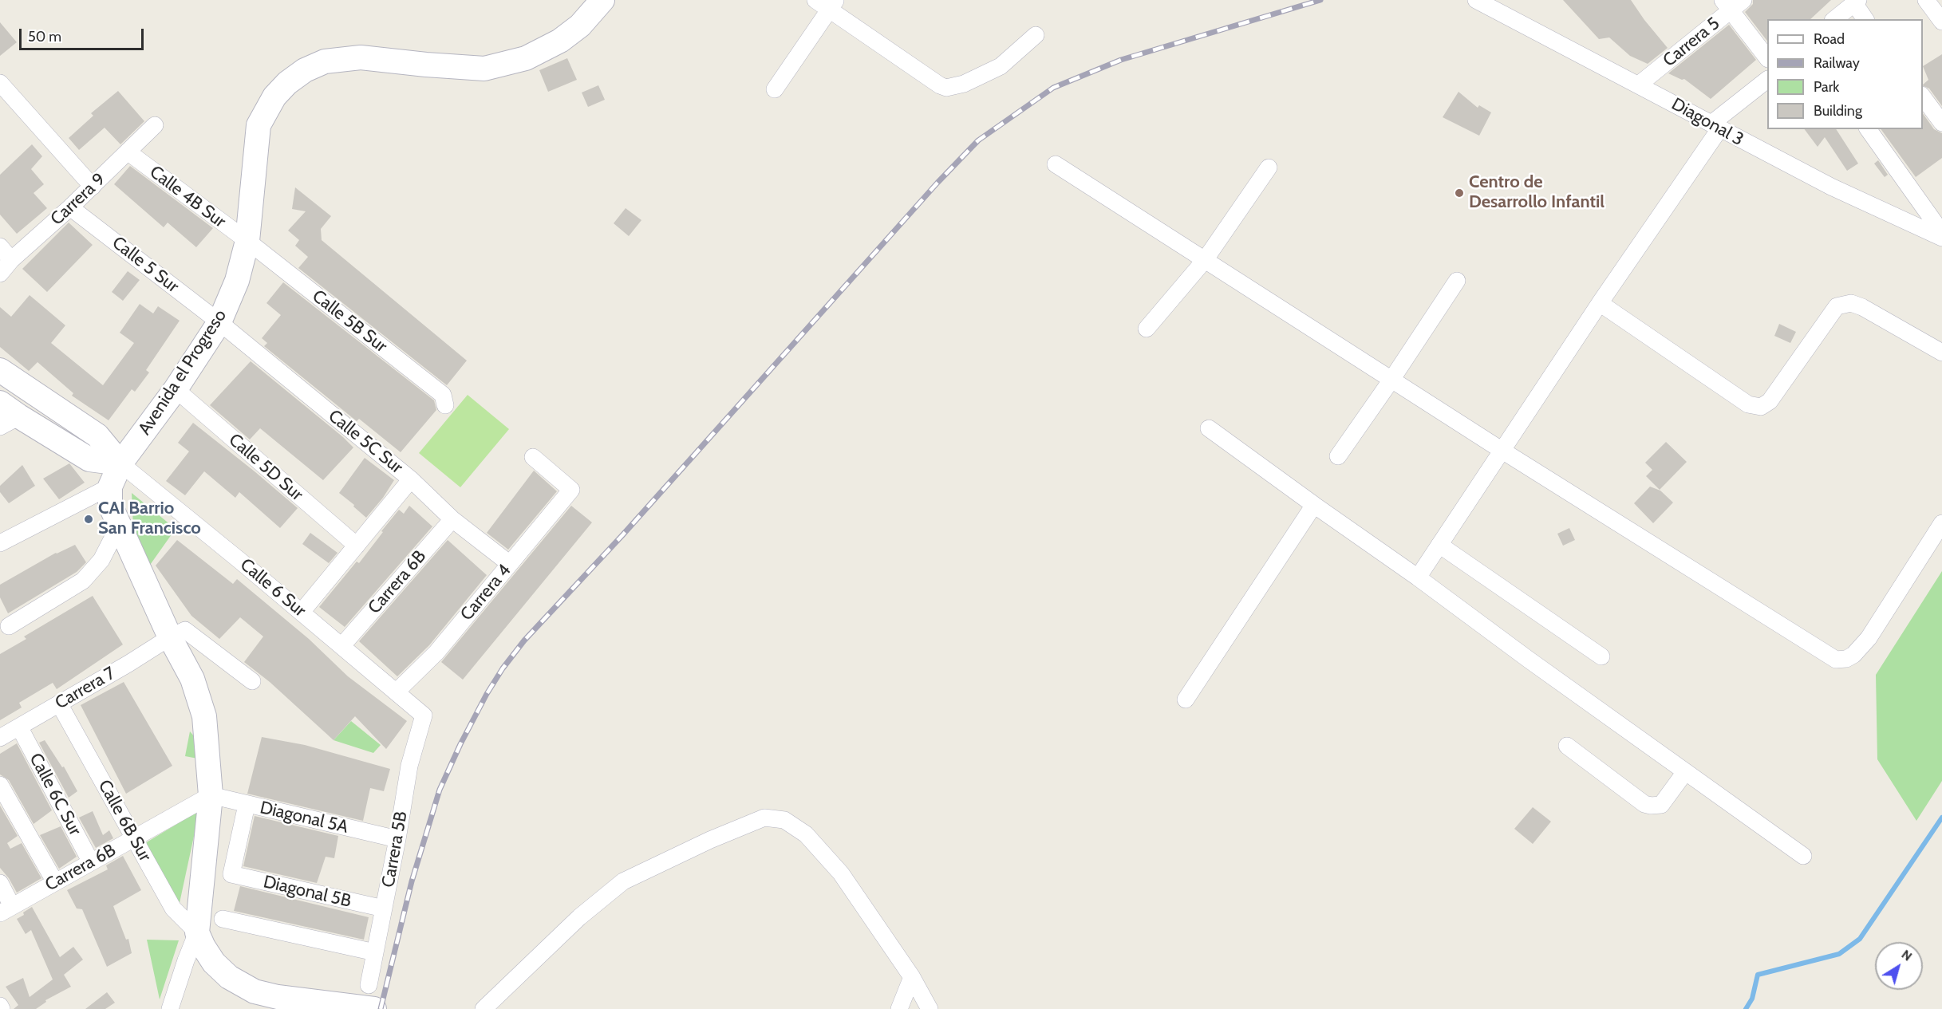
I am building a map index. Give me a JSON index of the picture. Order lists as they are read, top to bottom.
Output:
{
  "streets": {
    "main road": ["Avenida el Progreso", "Calle 6 Sur"],
    "street": [
      "Carrera 5",
      "Diagonal 3",
      "Calle 4B Sur",
      "Carrera 9",
      "Calle 5 Sur",
      "Calle 5B Sur",
      "Calle 5C Sur",
      "Calle 5D Sur",
      "Carrera 6B",
      "Carrera 4",
      "Carrera 7",
      "Calle 6C Sur",
      "Diagonal 5A",
      "Calle 6B Sur",
      "Carrera 5B",
      "Diagonal 5B"
    ]
  },
  "crossings": [
    ["Carrera 5", "Diagonal 3"],
    ["Calle 4B Sur", "Carrera 9"],
    ["Calle 4B Sur", "Calle 5B Sur"],
    ["Calle 4B Sur", "Avenida el Progreso"],
    ["Carrera 9", "Calle 5 Sur"],
    ["Calle 5 Sur", "Avenida el Progreso"],
    ["Calle 5 Sur", "Calle 5C Sur"],
    ["Calle 5B Sur", "Avenida el Progreso"],
    ["Avenida el Progreso", "Calle 5C Sur"],
    ["Avenida el Progreso", "Calle 5D Sur"],
    ["Avenida el Progreso", "Carrera 6B"],
    ["Avenida el Progreso", "Calle 6 Sur"],
    ["Avenida el Progreso", "Carrera 7"],
    ["Avenida el Progreso", "Diagonal 5A"],
    ["Avenida el Progreso", "Calle 6B Sur"],
    ["Calle 5C Sur", "Carrera 6B"],
    ["Calle 5C Sur", "Carrera 4"],
    ["Carrera 6B", "Calle 6 Sur"],
    ["Carrera 6B", "Calle 6C Sur"],
    ["Carrera 6B", "Diagonal 5A"],
    ["Carrera 6B", "Calle 6B Sur"],
    ["Calle 6 Sur", "Carrera 4"],
    ["Calle 6 Sur", "Carrera 5B"],
    ["Carrera 7", "Calle 6C Sur"],
    ["Carrera 7", "Calle 6B Sur"],
    ["Diagonal 5A", "Carrera 5B"],
    ["Diagonal 5A", "Diagonal 5B"],
    ["Carrera 5B", "Diagonal 5B"]
  ],
  "places": ["Centro de Desarrollo Infantil", "CAI Barrio San Francisco"],
  "legend": [
    "Road",
    "Railway",
    "Park",
    "Building"
  ],
  "scale_bar": "50 m",
  "north": "top right"
}
